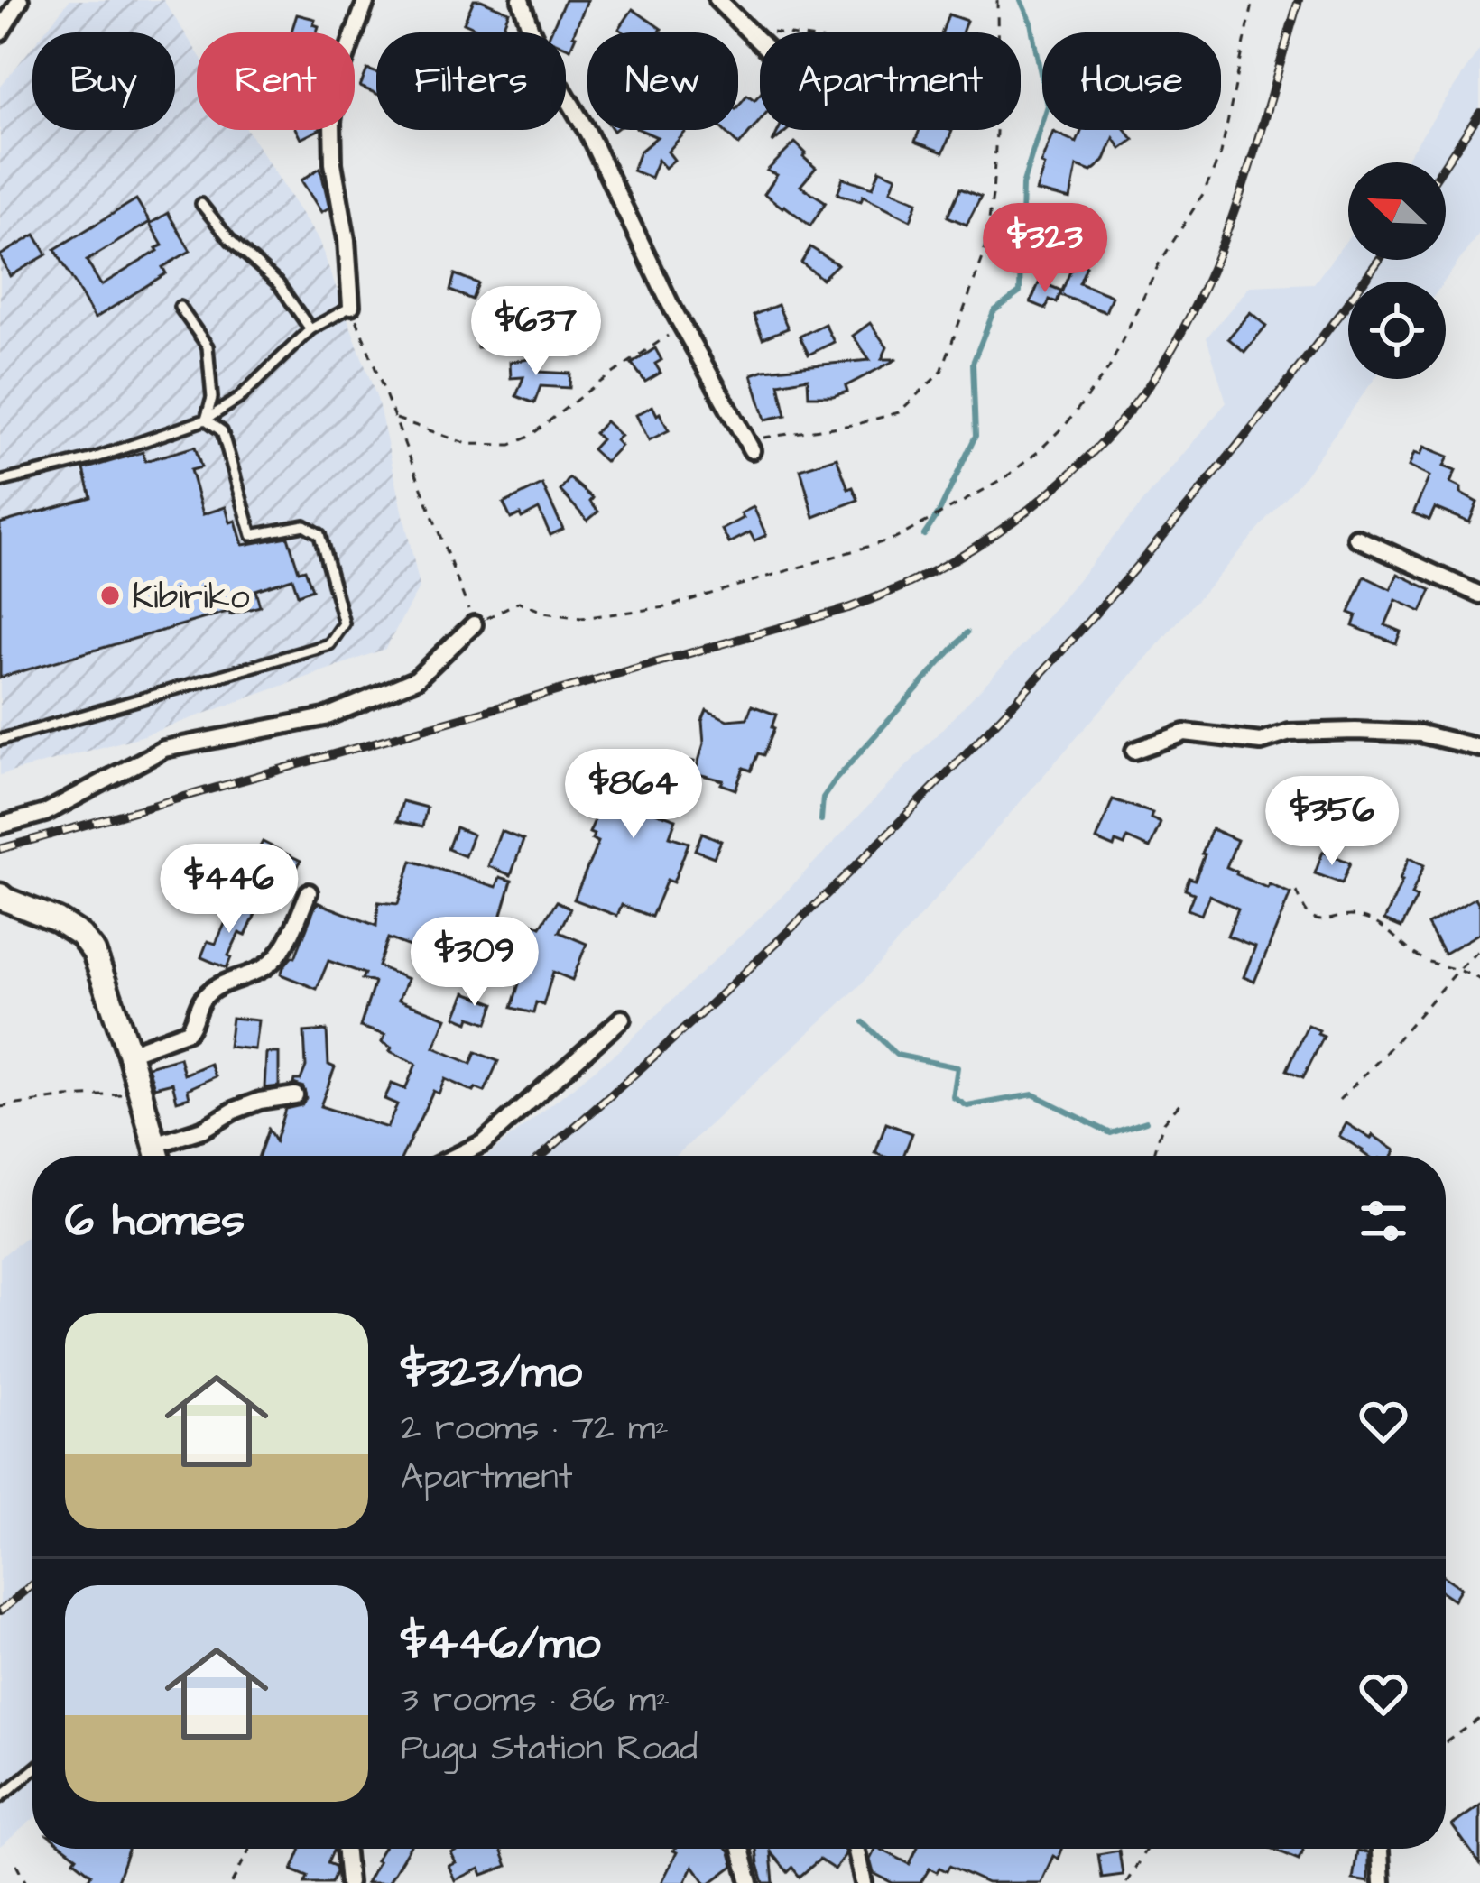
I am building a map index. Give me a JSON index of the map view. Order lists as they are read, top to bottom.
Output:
{
  "places": ["Kibiriko"],
  "north": "top left",
  "page": {
    "chip": [
      "Buy",
      "Rent",
      "Filters",
      "New",
      "Apartment",
      "House"
    ],
    "price": [
      "$323",
      "$637",
      "$864",
      "$356",
      "$446",
      "$309"
    ],
    "heading": "6 homes",
    "list": [
      {
        "name": "$323/mo",
        "note": "2 rooms · 72 m² · Apartment"
      },
      {
        "name": "$446/mo",
        "note": "3 rooms · 86 m² · Pugu Station Road"
      }
    ]
  }
}
